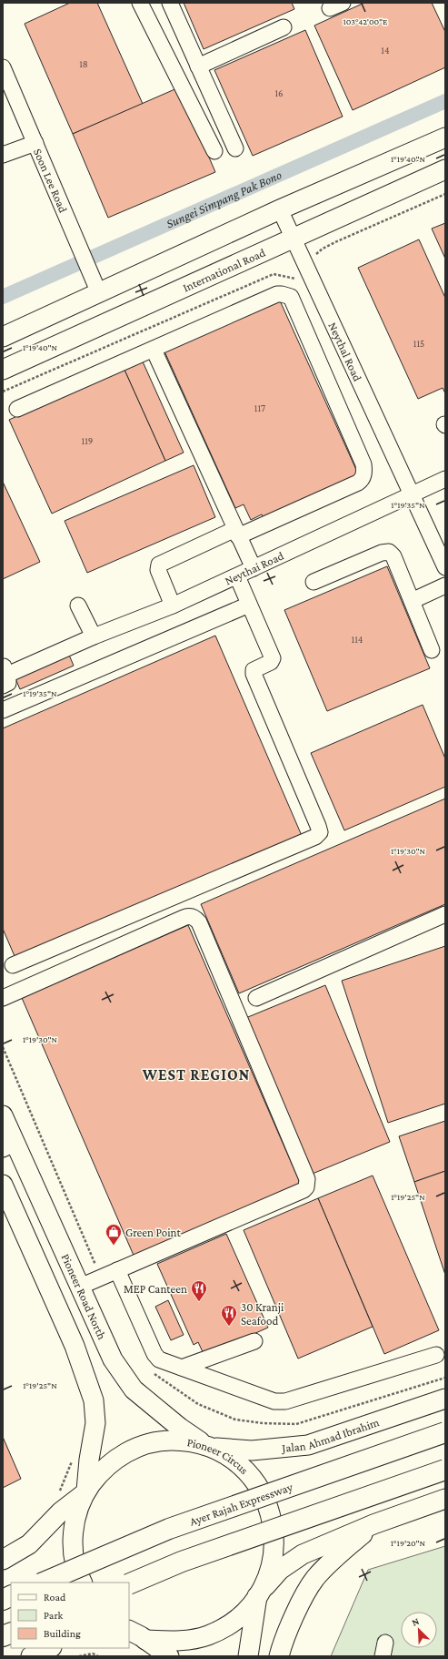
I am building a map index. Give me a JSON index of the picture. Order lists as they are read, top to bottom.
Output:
{
  "streets": {
    "highway": ["Ayer Rajah Expressway"],
    "main road": [
      "International Road",
      "Pioneer Road North",
      "Jalan Ahmad Ibrahim",
      "Pioneer Circus"
    ],
    "street": ["Soon Lee Road", "Neythal Road", "Neythai Road"]
  },
  "crossings": [
    ["International Road", "Neythal Road"],
    ["Neythal Road", "Neythai Road"],
    ["Pioneer Road North", "Jalan Ahmad Ibrahim"],
    ["Pioneer Road North", "Pioneer Circus"],
    ["Jalan Ahmad Ibrahim", "Pioneer Circus"]
  ],
  "districts": ["WEST REGION"],
  "water": ["Sungei Simpang Pak Bono"],
  "places": {
    "shop": ["Green Point"],
    "restaurant": ["MEP Canteen", "30 Kranji Seafood"]
  },
  "house_numbers": [
    "14",
    "18",
    "16",
    "115",
    "117",
    "119",
    "114"
  ],
  "legend": ["Road", "Park", "Building"],
  "north": "top left",
  "coordinates": [
    "103°42'00\"E",
    "1°19'40\"N",
    "1°19'35\"N",
    "1°19'30\"N",
    "1°19'25\"N",
    "1°19'20\"N"
  ]
}
